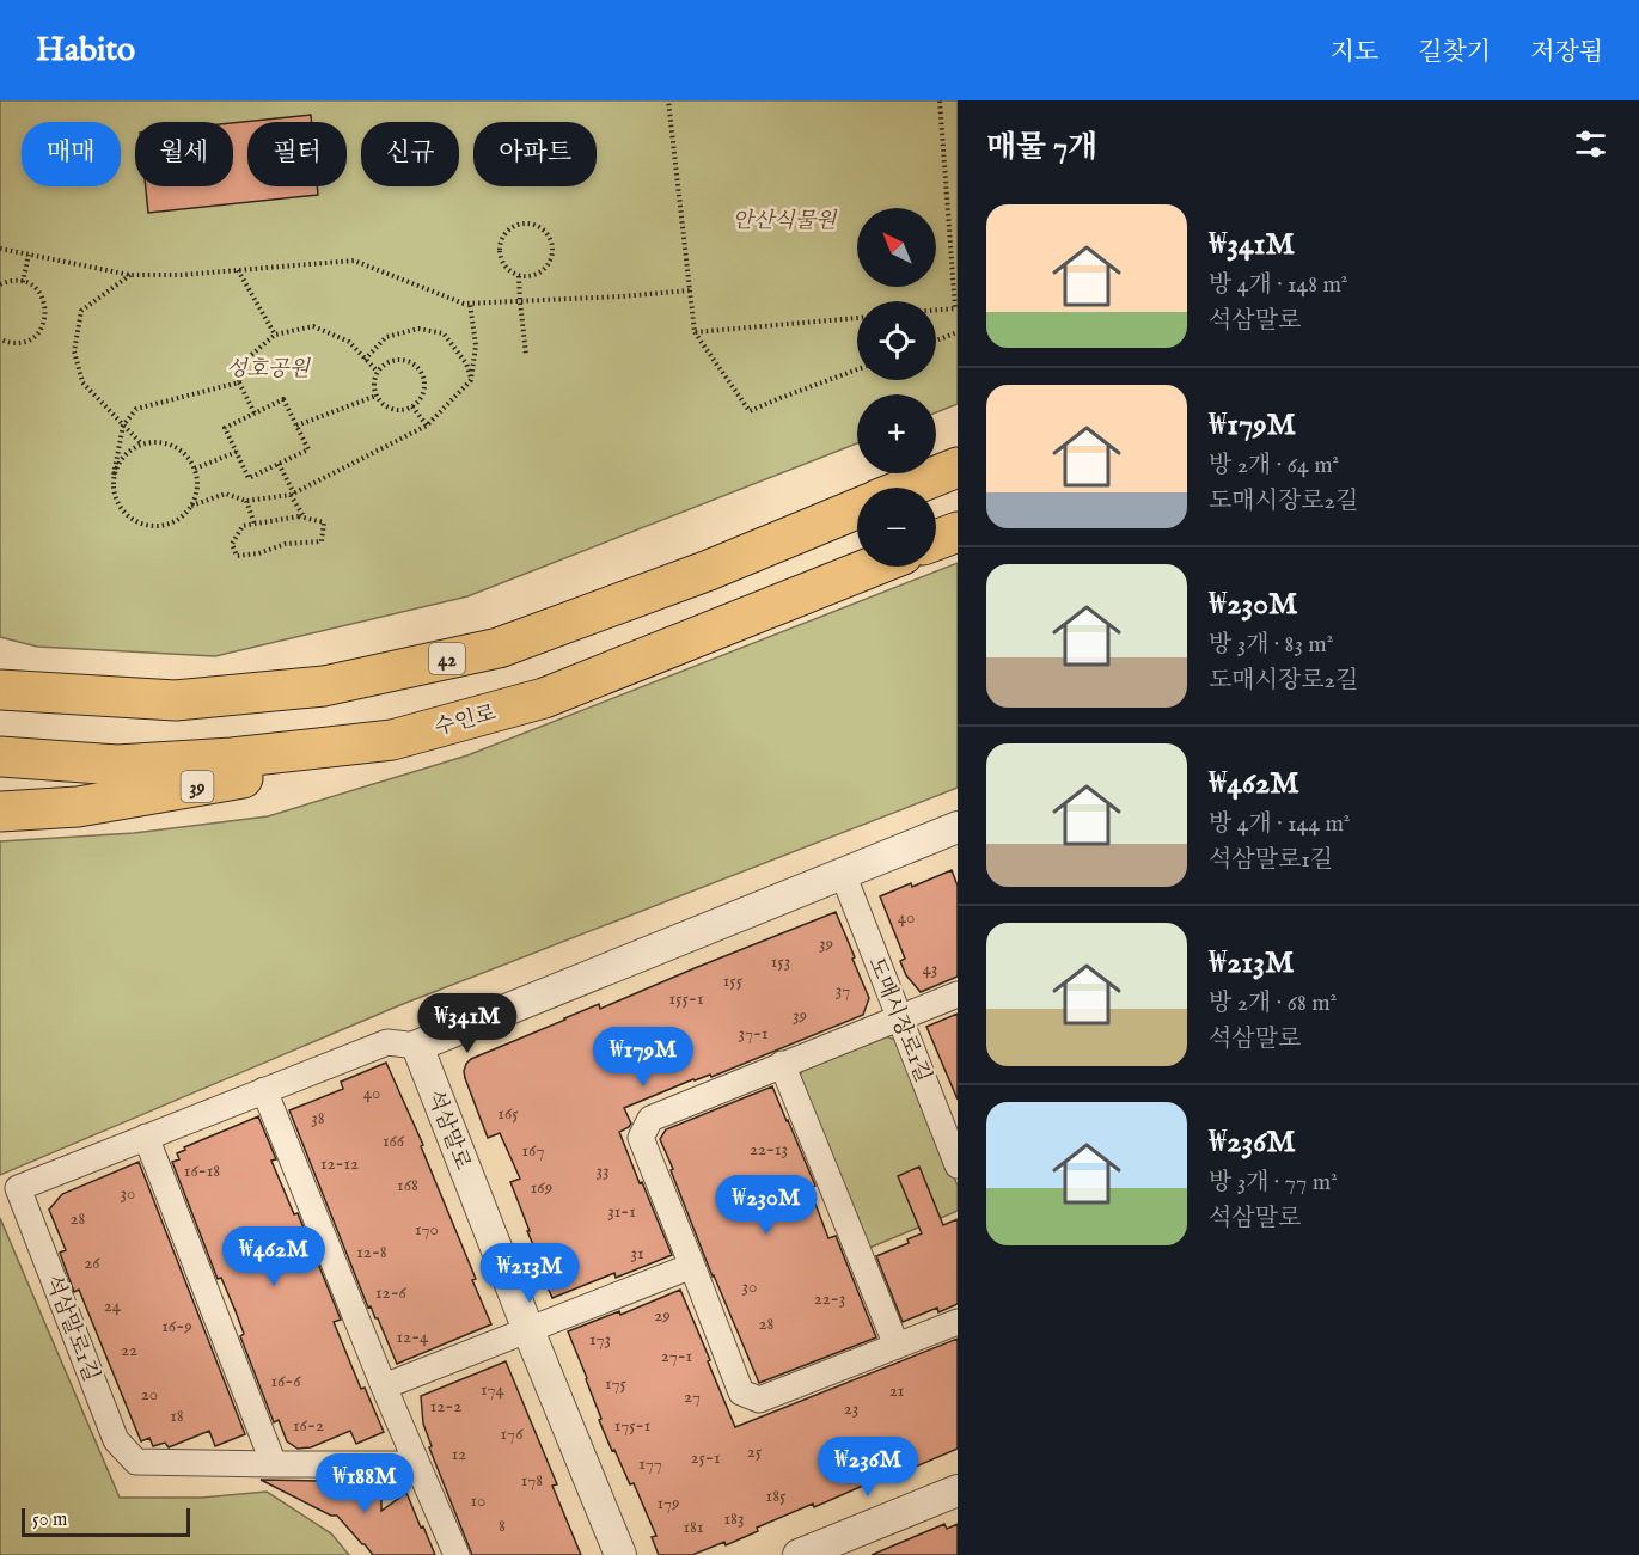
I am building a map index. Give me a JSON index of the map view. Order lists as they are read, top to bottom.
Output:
{
  "streets": {
    "highway": ["42", "수인로", "39"],
    "street": ["도매시장로1길", "석삼말로", "석삼말로1길"]
  },
  "crossings": [
    ["수인로", "39"],
    ["석삼말로", "석삼말로1길"]
  ],
  "parks": ["안산식물원", "성호공원"],
  "house_numbers": [
    "40",
    "39",
    "153",
    "43",
    "155",
    "37",
    "155-1",
    "39",
    "37-1",
    "40",
    "165",
    "38",
    "166",
    "22-13",
    "167",
    "12-12",
    "16-18",
    "33",
    "168",
    "169",
    "30",
    "31-1",
    "28",
    "170",
    "12-8",
    "31",
    "26",
    "30",
    "12-6",
    "22-3",
    "24",
    "29",
    "28",
    "16-9",
    "12-4",
    "173",
    "22",
    "27-1",
    "16-6",
    "175",
    "174",
    "21",
    "20",
    "27",
    "12-2",
    "23",
    "18",
    "16-2",
    "175-1",
    "176",
    "25",
    "12",
    "25-1",
    "177",
    "178",
    "185",
    "10",
    "179",
    "183",
    "8",
    "181"
  ],
  "scale_bar": "50 m",
  "north": "top left",
  "page": {
    "header": "Habito",
    "nav": ["지도", "길찾기", "저장됨"],
    "heading": "매물 7개",
    "chip": [
      "매매",
      "월세",
      "필터",
      "신규",
      "아파트"
    ],
    "list": [
      {
        "name": "₩341M",
        "note": "방 4개 · 148 m² · 석삼말로"
      },
      {
        "name": "₩179M",
        "note": "방 2개 · 64 m² · 도매시장로2길"
      },
      {
        "name": "₩230M",
        "note": "방 3개 · 83 m² · 도매시장로2길"
      },
      {
        "name": "₩462M",
        "note": "방 4개 · 144 m² · 석삼말로1길"
      },
      {
        "name": "₩213M",
        "note": "방 2개 · 68 m² · 석삼말로"
      },
      {
        "name": "₩236M",
        "note": "방 3개 · 77 m² · 석삼말로"
      }
    ],
    "map_buttons": ["+", "−"],
    "price": [
      "₩341M",
      "₩179M",
      "₩230M",
      "₩462M",
      "₩213M",
      "₩236M",
      "₩188M"
    ],
    "scale": "50 m"
  }
}
